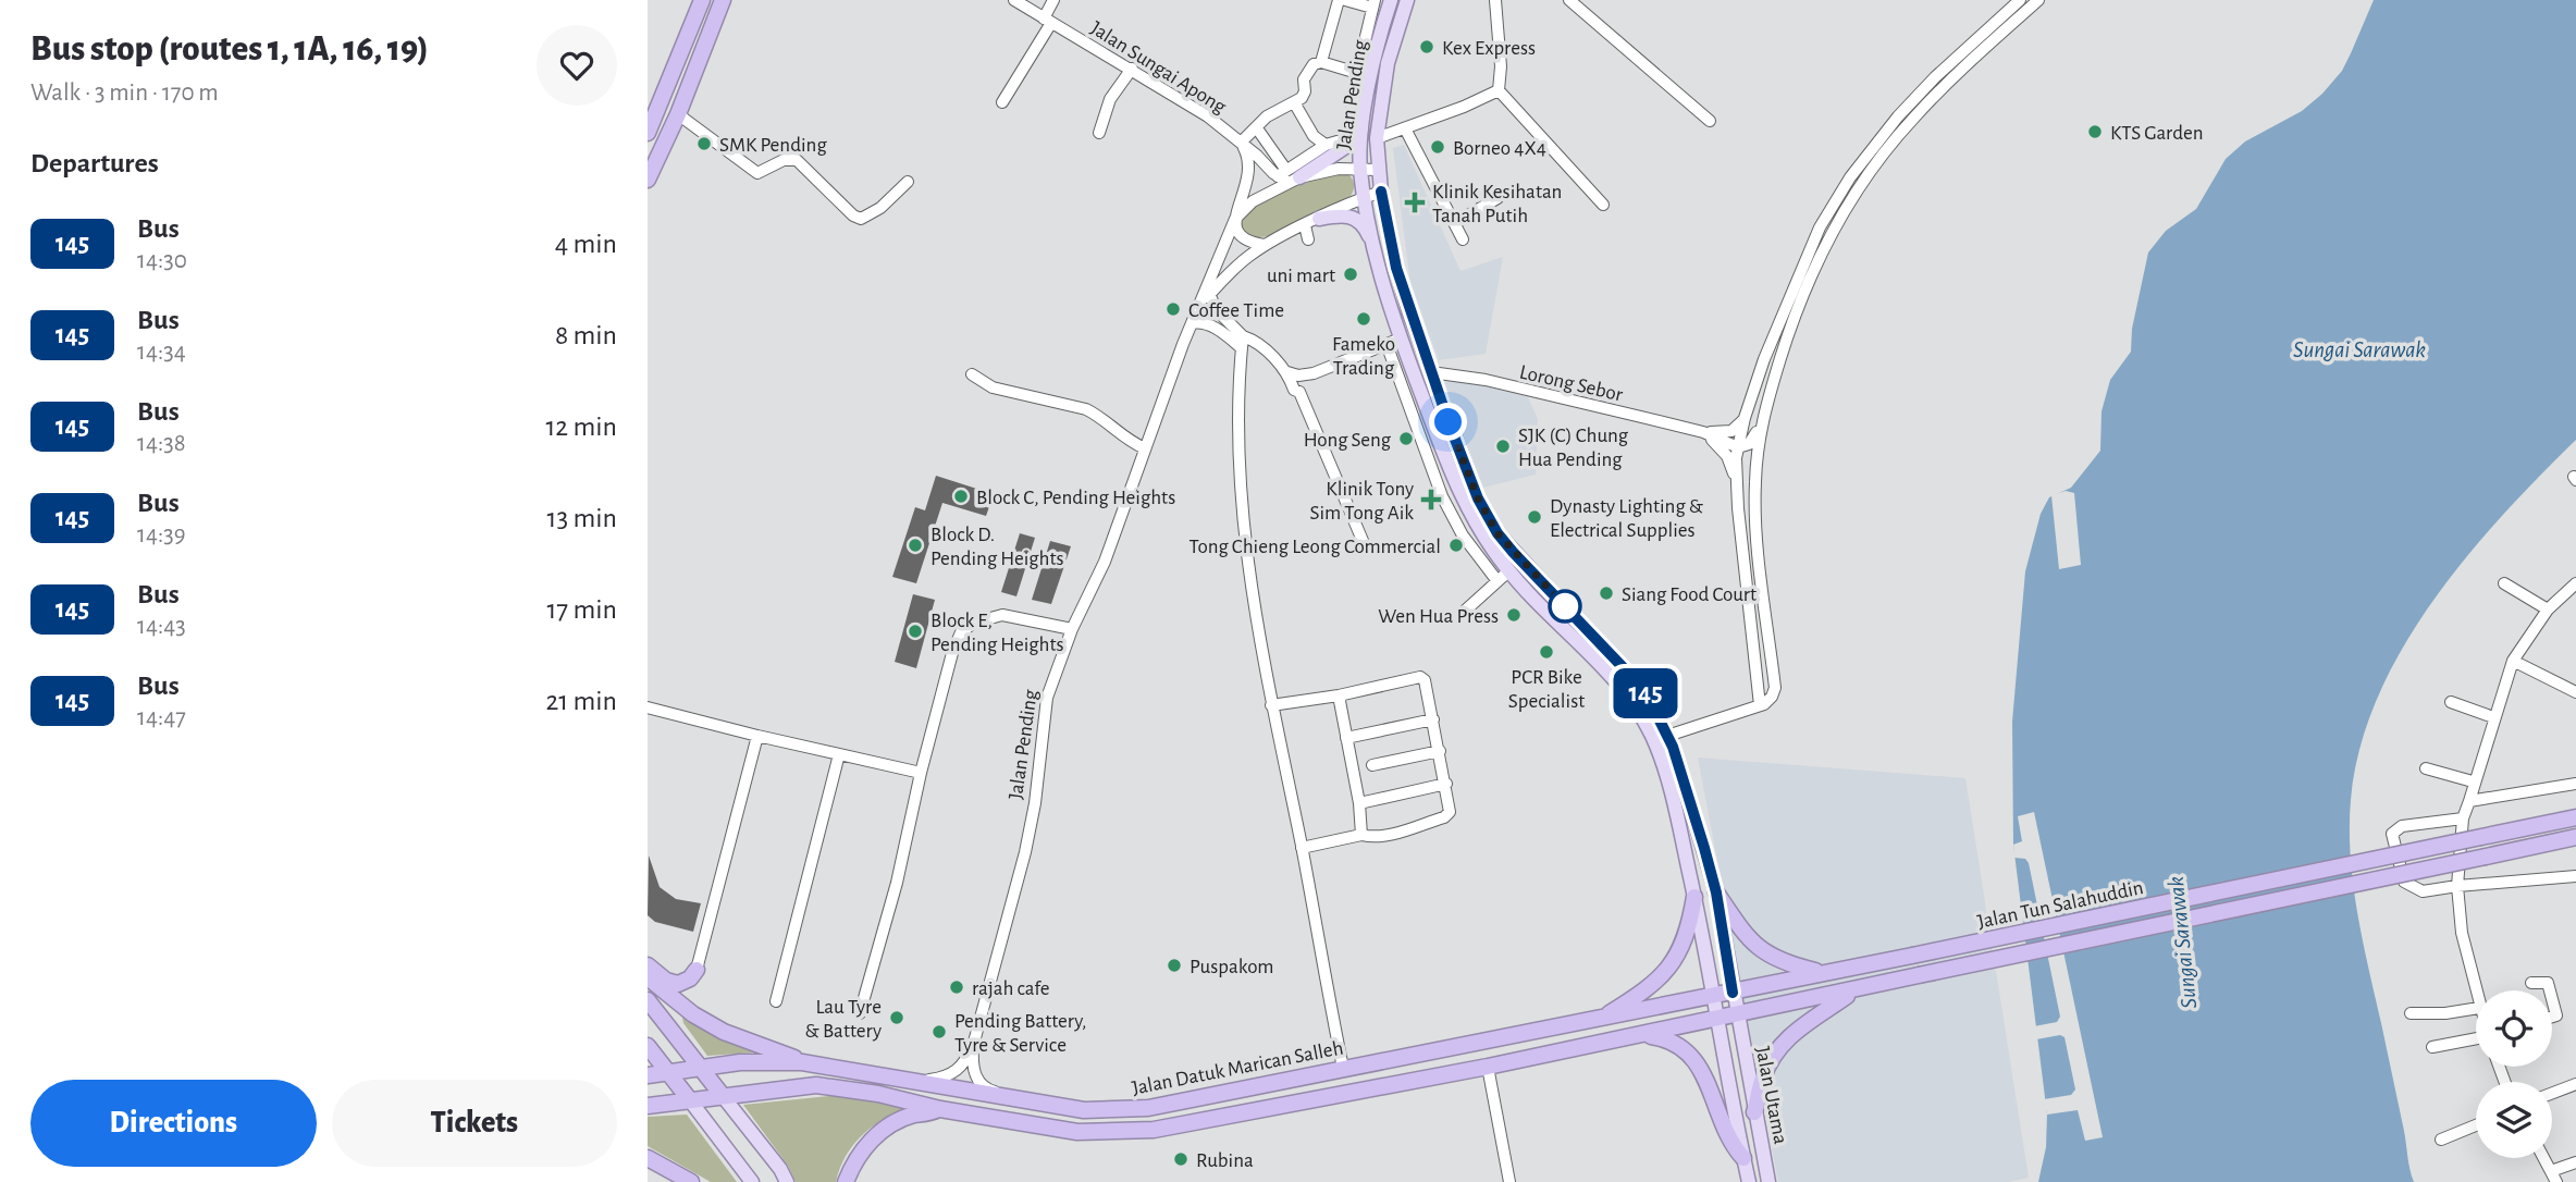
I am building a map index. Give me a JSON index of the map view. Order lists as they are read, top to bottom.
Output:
{
  "streets": {
    "highway": ["Jalan Tun Salahuddin", "Jalan Datuk Marican Salleh"],
    "main road": ["Jalan Pending", "Jalan Utama"],
    "street": ["Jalan Sungai Apong", "Lorong Sebor"]
  },
  "crossings": [
    ["Jalan Pending", "Jalan Utama"],
    ["Lorong Sebor", "Jalan Utama"],
    ["Jalan Tun Salahuddin", "Jalan Datuk Marican Salleh"],
    ["Jalan Tun Salahuddin", "Jalan Utama"],
    ["Jalan Datuk Marican Salleh", "Jalan Utama"]
  ],
  "water": ["Sungai Sarawak"],
  "places": {
    "other": [
      "Kex Express",
      "KTS Garden",
      "SMK Pending",
      "Borneo 4X4",
      "uni mart",
      "Coffee Time",
      "Fameko Trading",
      "Hong Seng",
      "SJK (C) Chung Hua Pending",
      "Block C, Pending Heights",
      "Dynasty Lighting & Electrical Supplies",
      "Block D. Pending Heights",
      "Tong Chieng Leong Commercial",
      "Siang Food Court",
      "Wen Hua Press",
      "Block E, Pending Heights",
      "PCR Bike Specialist",
      "Puspakom",
      "rajah cafe",
      "Lau Tyre & Battery",
      "Pending Battery, Tyre & Service",
      "Rubina"
    ],
    "health": ["Klinik Kesihatan Tanah Putih", "Klinik Tony Sim Tong Aik"]
  },
  "lines": ["bus line 145"],
  "page": {
    "heading": [
      ["Bus stop (routes 1, 1A, 16, 19)", "Walk · 3 min · 170 m"],
      "Departures"
    ],
    "on_map": "145",
    "list": [
      {
        "mark": "145",
        "name": "Bus",
        "note": "14:30",
        "value": "4 min"
      },
      {
        "mark": "145",
        "name": "Bus",
        "note": "14:34",
        "value": "8 min"
      },
      {
        "mark": "145",
        "name": "Bus",
        "note": "14:38",
        "value": "12 min"
      },
      {
        "mark": "145",
        "name": "Bus",
        "note": "14:39",
        "value": "13 min"
      },
      {
        "mark": "145",
        "name": "Bus",
        "note": "14:43",
        "value": "17 min"
      },
      {
        "mark": "145",
        "name": "Bus",
        "note": "14:47",
        "value": "21 min"
      }
    ],
    "buttons": ["Directions", "Tickets"]
  }
}
